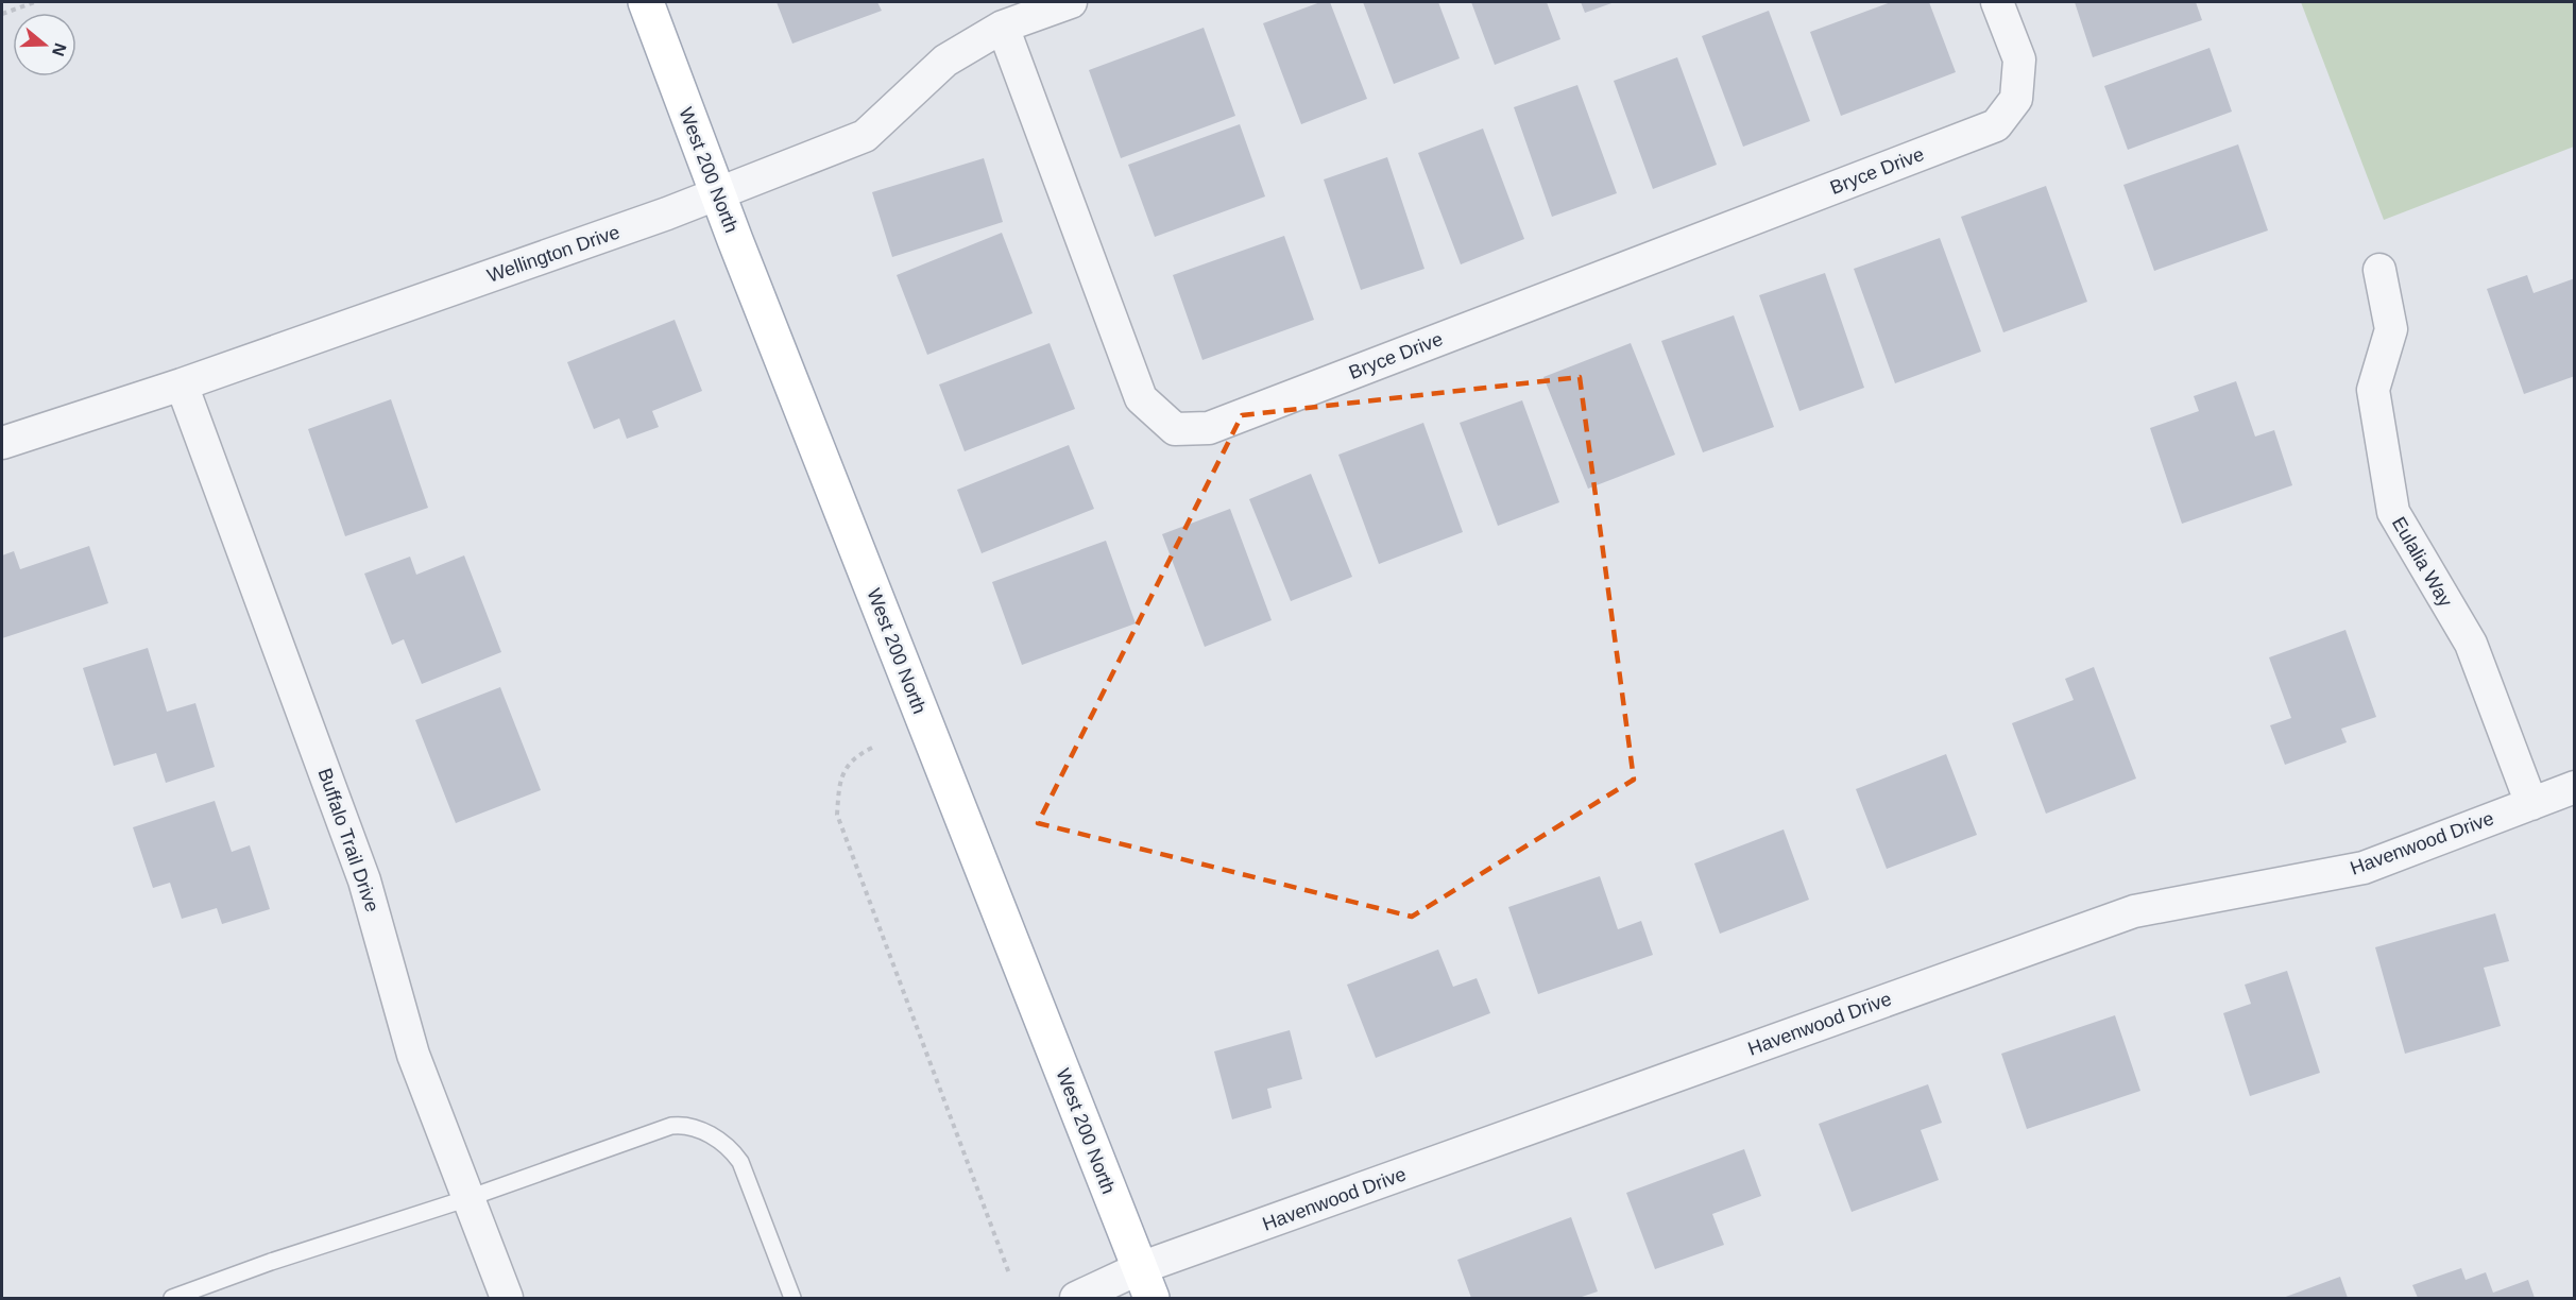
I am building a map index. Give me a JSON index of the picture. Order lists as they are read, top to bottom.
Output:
{
  "streets": {
    "main road": ["West 200 North"],
    "street": [
      "Bryce Drive",
      "Wellington Drive",
      "Eulalia Way",
      "Buffalo Trail Drive",
      "Havenwood Drive"
    ]
  },
  "crossings": [
    ["West 200 North", "Wellington Drive"],
    ["West 200 North", "Havenwood Drive"],
    ["Bryce Drive", "Wellington Drive"],
    ["Wellington Drive", "Buffalo Trail Drive"],
    ["Eulalia Way", "Havenwood Drive"]
  ],
  "north": "right"
}
